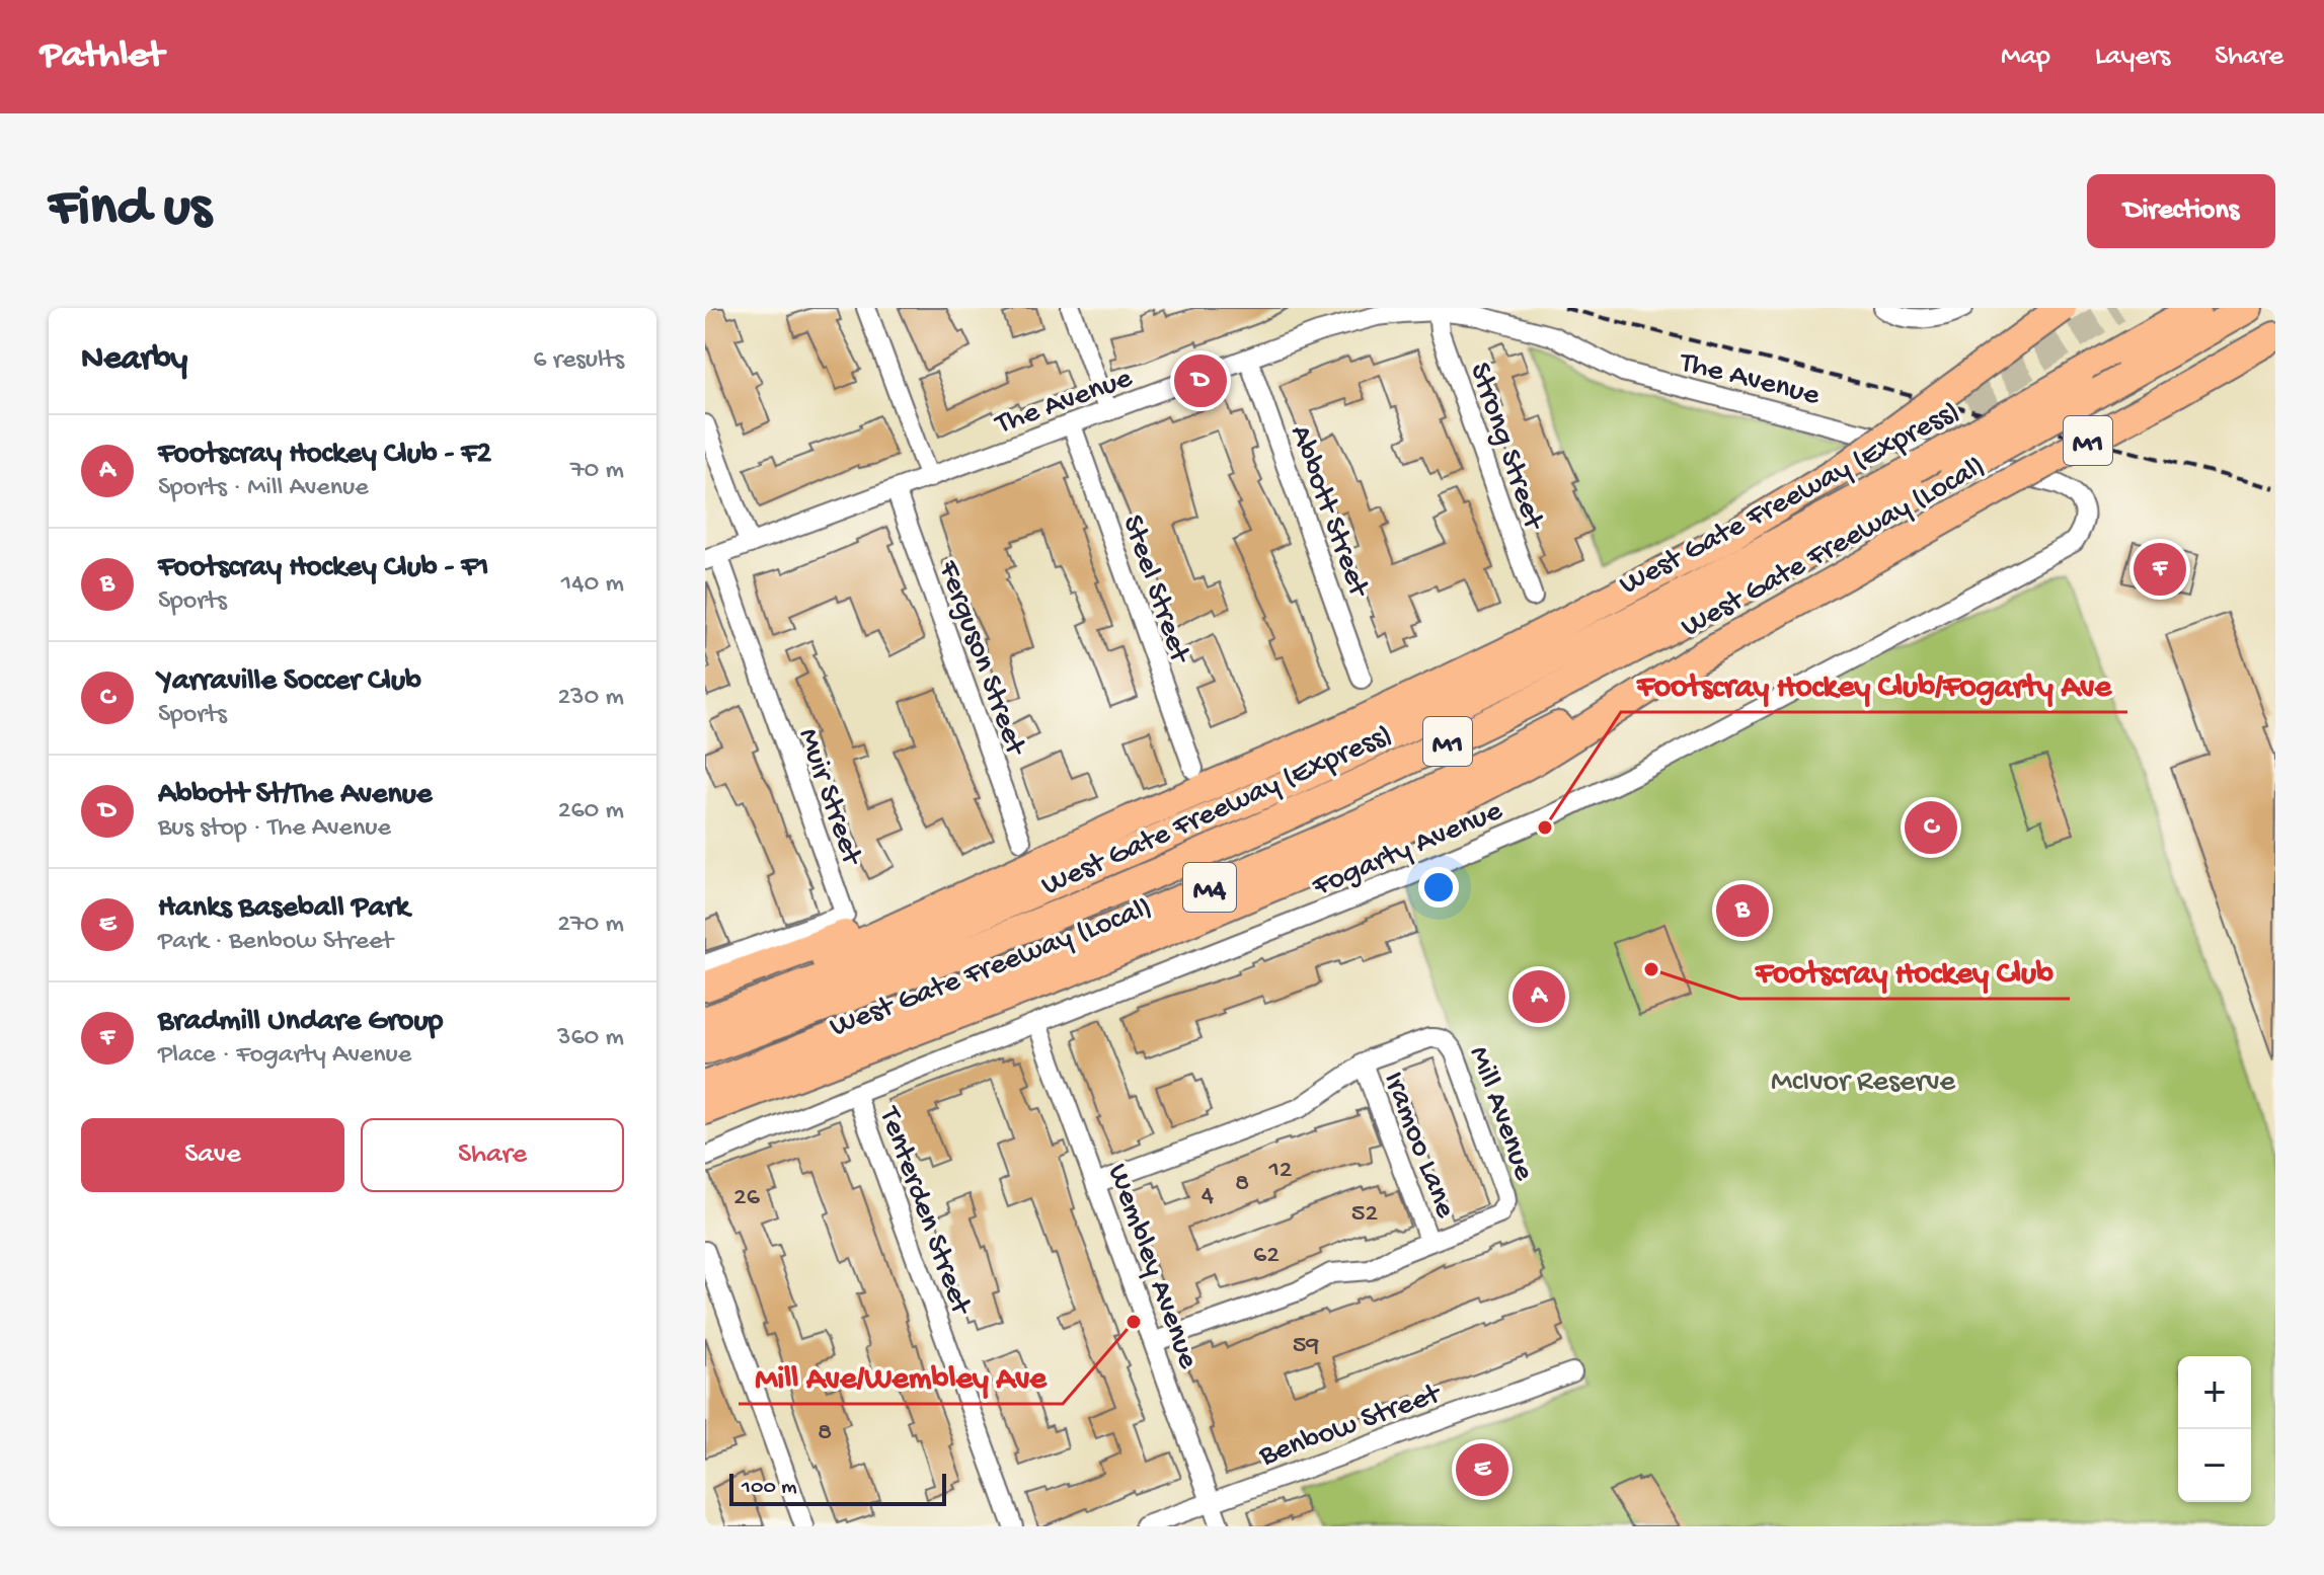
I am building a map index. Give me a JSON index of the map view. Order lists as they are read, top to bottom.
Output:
{
  "streets": {
    "highway": [
      "M1",
      "West Gate Freeway (Express)",
      "West Gate Freeway (Local)",
      "M4"
    ],
    "street": [
      "The Avenue",
      "Strong Street",
      "Abbott Street",
      "Steel Street",
      "Ferguson Street",
      "Muir Street",
      "Fogarty Avenue",
      "Mill Avenue",
      "Iramoo Lane",
      "Tenterden Street",
      "Wembley Avenue",
      "Benbow Street"
    ]
  },
  "crossings": [
    ["The Avenue", "Strong Street"],
    ["The Avenue", "Abbott Street"],
    ["The Avenue", "Steel Street"],
    ["The Avenue", "Ferguson Street"],
    ["The Avenue", "Muir Street"],
    ["The Avenue", "Fogarty Avenue"],
    ["M1", "West Gate Freeway (Express)"],
    ["M1", "West Gate Freeway (Local)"],
    ["West Gate Freeway (Express)", "West Gate Freeway (Local)"],
    ["West Gate Freeway (Local)", "M4"],
    ["Fogarty Avenue", "Tenterden Street"],
    ["Fogarty Avenue", "Wembley Avenue"],
    ["Mill Avenue", "Iramoo Lane"],
    ["Mill Avenue", "Wembley Avenue"],
    ["Wembley Avenue", "Benbow Street"]
  ],
  "parks": ["McIvor Reserve"],
  "places": ["Footscray Hockey Club/Fogarty Ave", "Footscray Hockey Club", "Mill Ave/Wembley Ave"],
  "house_numbers": [
    "12",
    "8",
    "4",
    "26",
    "52",
    "62",
    "59",
    "8"
  ],
  "scale_bar": "100 m",
  "page": {
    "header": "Pathlet",
    "nav": ["Map", "Layers", "Share"],
    "buttons": [
      "Directions",
      ["Save", "Share"]
    ],
    "title": "Find us",
    "heading": ["Nearby", "6 results"],
    "pins": [
      "D",
      "F",
      "C",
      "B",
      "A",
      "E"
    ],
    "list": [
      {
        "mark": "A",
        "name": "Footscray Hockey Club - F2",
        "note": "Sports · Mill Avenue",
        "value": "70 m"
      },
      {
        "mark": "B",
        "name": "Footscray Hockey Club - F1",
        "note": "Sports",
        "value": "140 m"
      },
      {
        "mark": "C",
        "name": "Yarraville Soccer Club",
        "note": "Sports",
        "value": "230 m"
      },
      {
        "mark": "D",
        "name": "Abbott St/The Avenue",
        "note": "Bus stop · The Avenue",
        "value": "260 m"
      },
      {
        "mark": "E",
        "name": "Hanks Baseball Park",
        "note": "Park · Benbow Street",
        "value": "270 m"
      },
      {
        "mark": "F",
        "name": "Bradmill Undare Group",
        "note": "Place · Fogarty Avenue",
        "value": "360 m"
      }
    ],
    "map_buttons": ["+", "−"],
    "scale": "100 m"
  }
}
